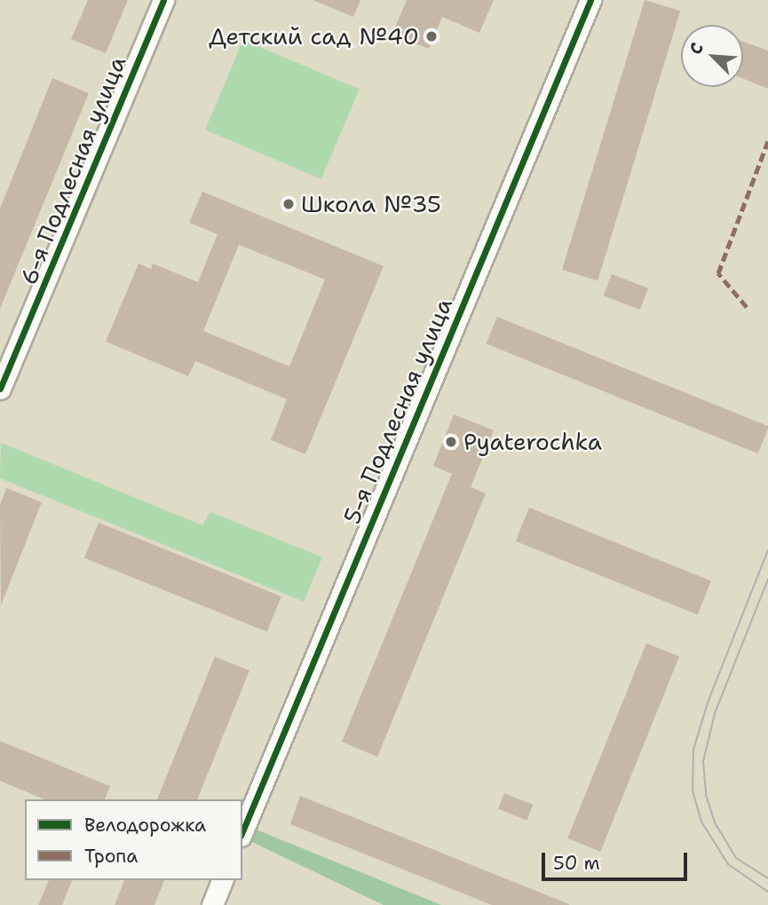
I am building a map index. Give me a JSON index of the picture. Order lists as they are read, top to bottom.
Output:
{
  "streets": {
    "street": ["6-я Подлесная улица", "5-я Подлесная улица"]
  },
  "places": ["Детский сад №40", "Школа №35", "Pyaterochka"],
  "legend": ["Велодорожка", "Тропа"],
  "scale_bar": "50 m",
  "north": "top left"
}
